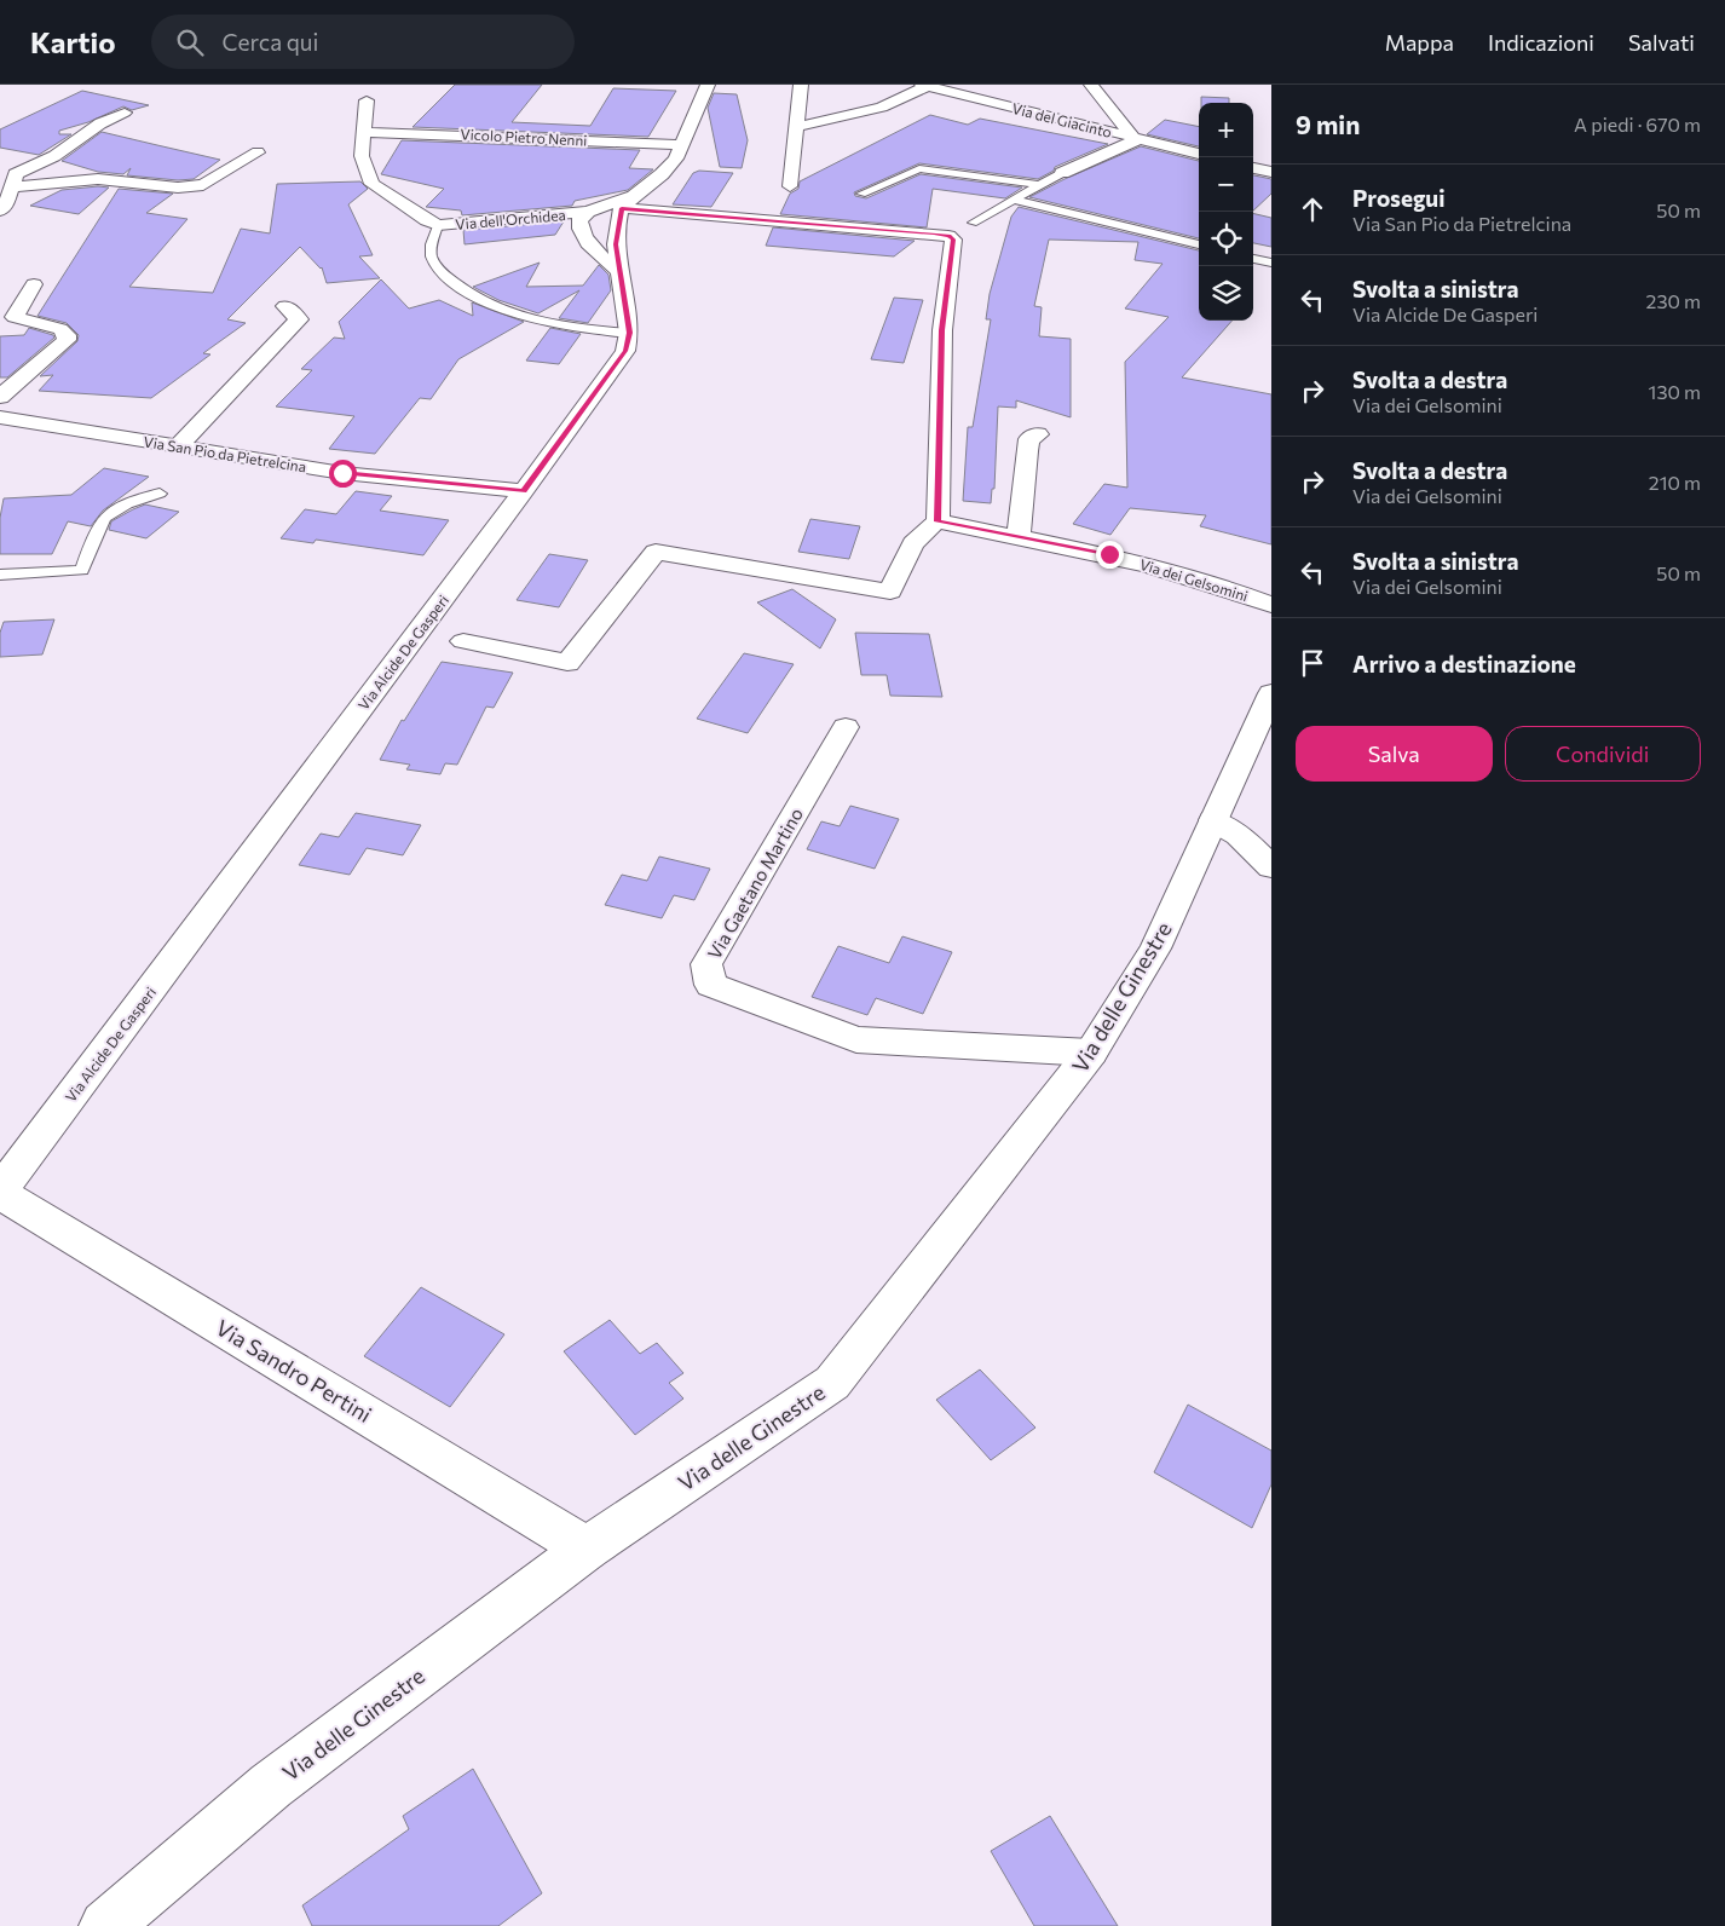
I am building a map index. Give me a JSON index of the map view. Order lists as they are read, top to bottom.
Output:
{
  "streets": {
    "street": [
      "Via del Giacinto",
      "Vicolo Pietro Nenni",
      "Via dell'Orchidea",
      "Via San Pio da Pietrelcina",
      "Via dei Gelsomini",
      "Via Alcide De Gasperi",
      "Via Gaetano Martino",
      "Via delle Ginestre",
      "Via Sandro Pertini"
    ]
  },
  "crossings": [
    ["Vicolo Pietro Nenni", "Via dell'Orchidea"],
    ["Via dell'Orchidea", "Via Alcide De Gasperi"],
    ["Via San Pio da Pietrelcina", "Via Alcide De Gasperi"],
    ["Via Alcide De Gasperi", "Via Sandro Pertini"],
    ["Via Gaetano Martino", "Via delle Ginestre"],
    ["Via delle Ginestre", "Via Sandro Pertini"]
  ],
  "page": {
    "header": "Kartio",
    "search": "Cerca qui",
    "nav": ["Mappa", "Indicazioni", "Salvati"],
    "heading": ["9 min", "A piedi · 670 m"],
    "map_buttons": ["+", "−"],
    "list": [
      ["Prosegui", "Via San Pio da Pietrelcina", "50 m"],
      ["Svolta a sinistra", "Via Alcide De Gasperi", "230 m"],
      ["Svolta a destra", "Via dei Gelsomini", "130 m"],
      ["Svolta a destra", "Via dei Gelsomini", "210 m"],
      ["Svolta a sinistra", "Via dei Gelsomini", "50 m"],
      "Arrivo a destinazione"
    ],
    "buttons": ["Salva", "Condividi"]
  }
}
